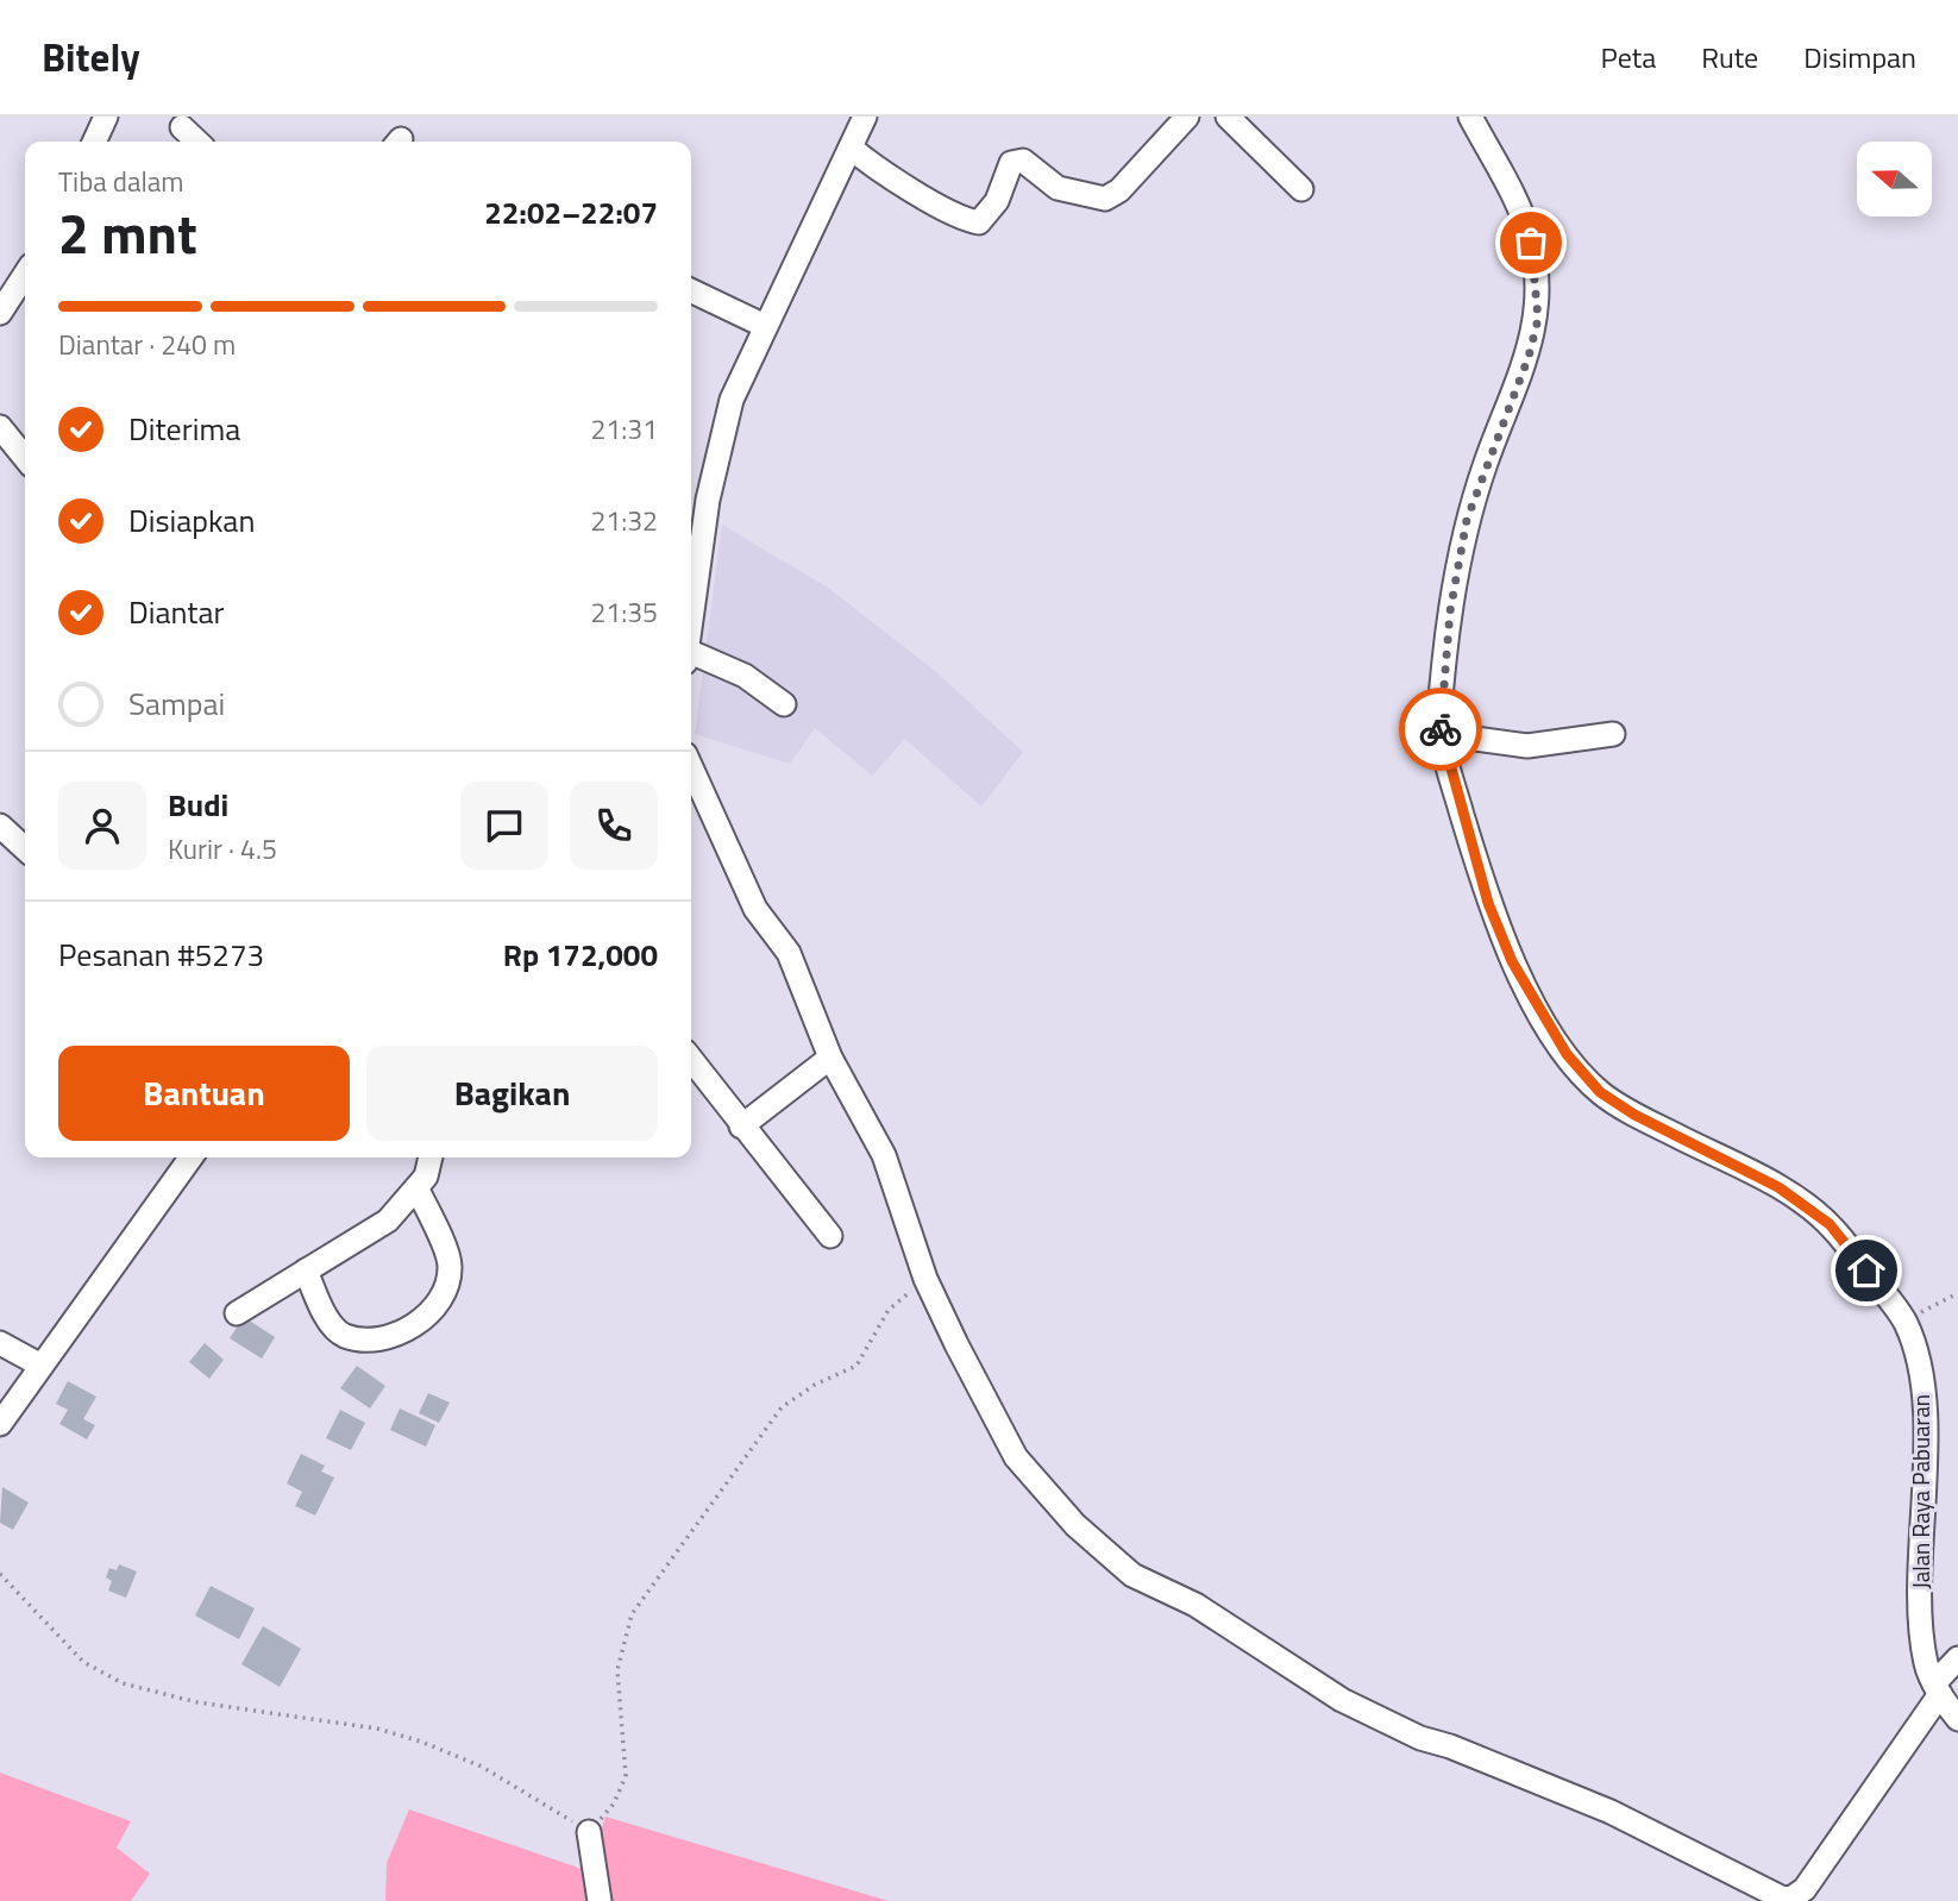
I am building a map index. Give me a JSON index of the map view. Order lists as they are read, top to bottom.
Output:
{
  "streets": {
    "street": ["Jalan Raya Pabuaran"]
  },
  "north": "left",
  "page": {
    "header": "Bitely",
    "nav": ["Peta", "Rute", "Disimpan"],
    "heading": ["2 mnt", "Tiba dalam", "22:02–22:07"],
    "panel": [
      "Budi",
      "Kurir · 4.5",
      "Pesanan #5273",
      "Rp 172,000"
    ],
    "bar": "Diantar · 240 m",
    "list": [
      ["Diterima", "21:31"],
      ["Disiapkan", "21:32"],
      ["Diantar", "21:35"],
      "Sampai"
    ],
    "buttons": ["Bantuan", "Bagikan"]
  }
}
